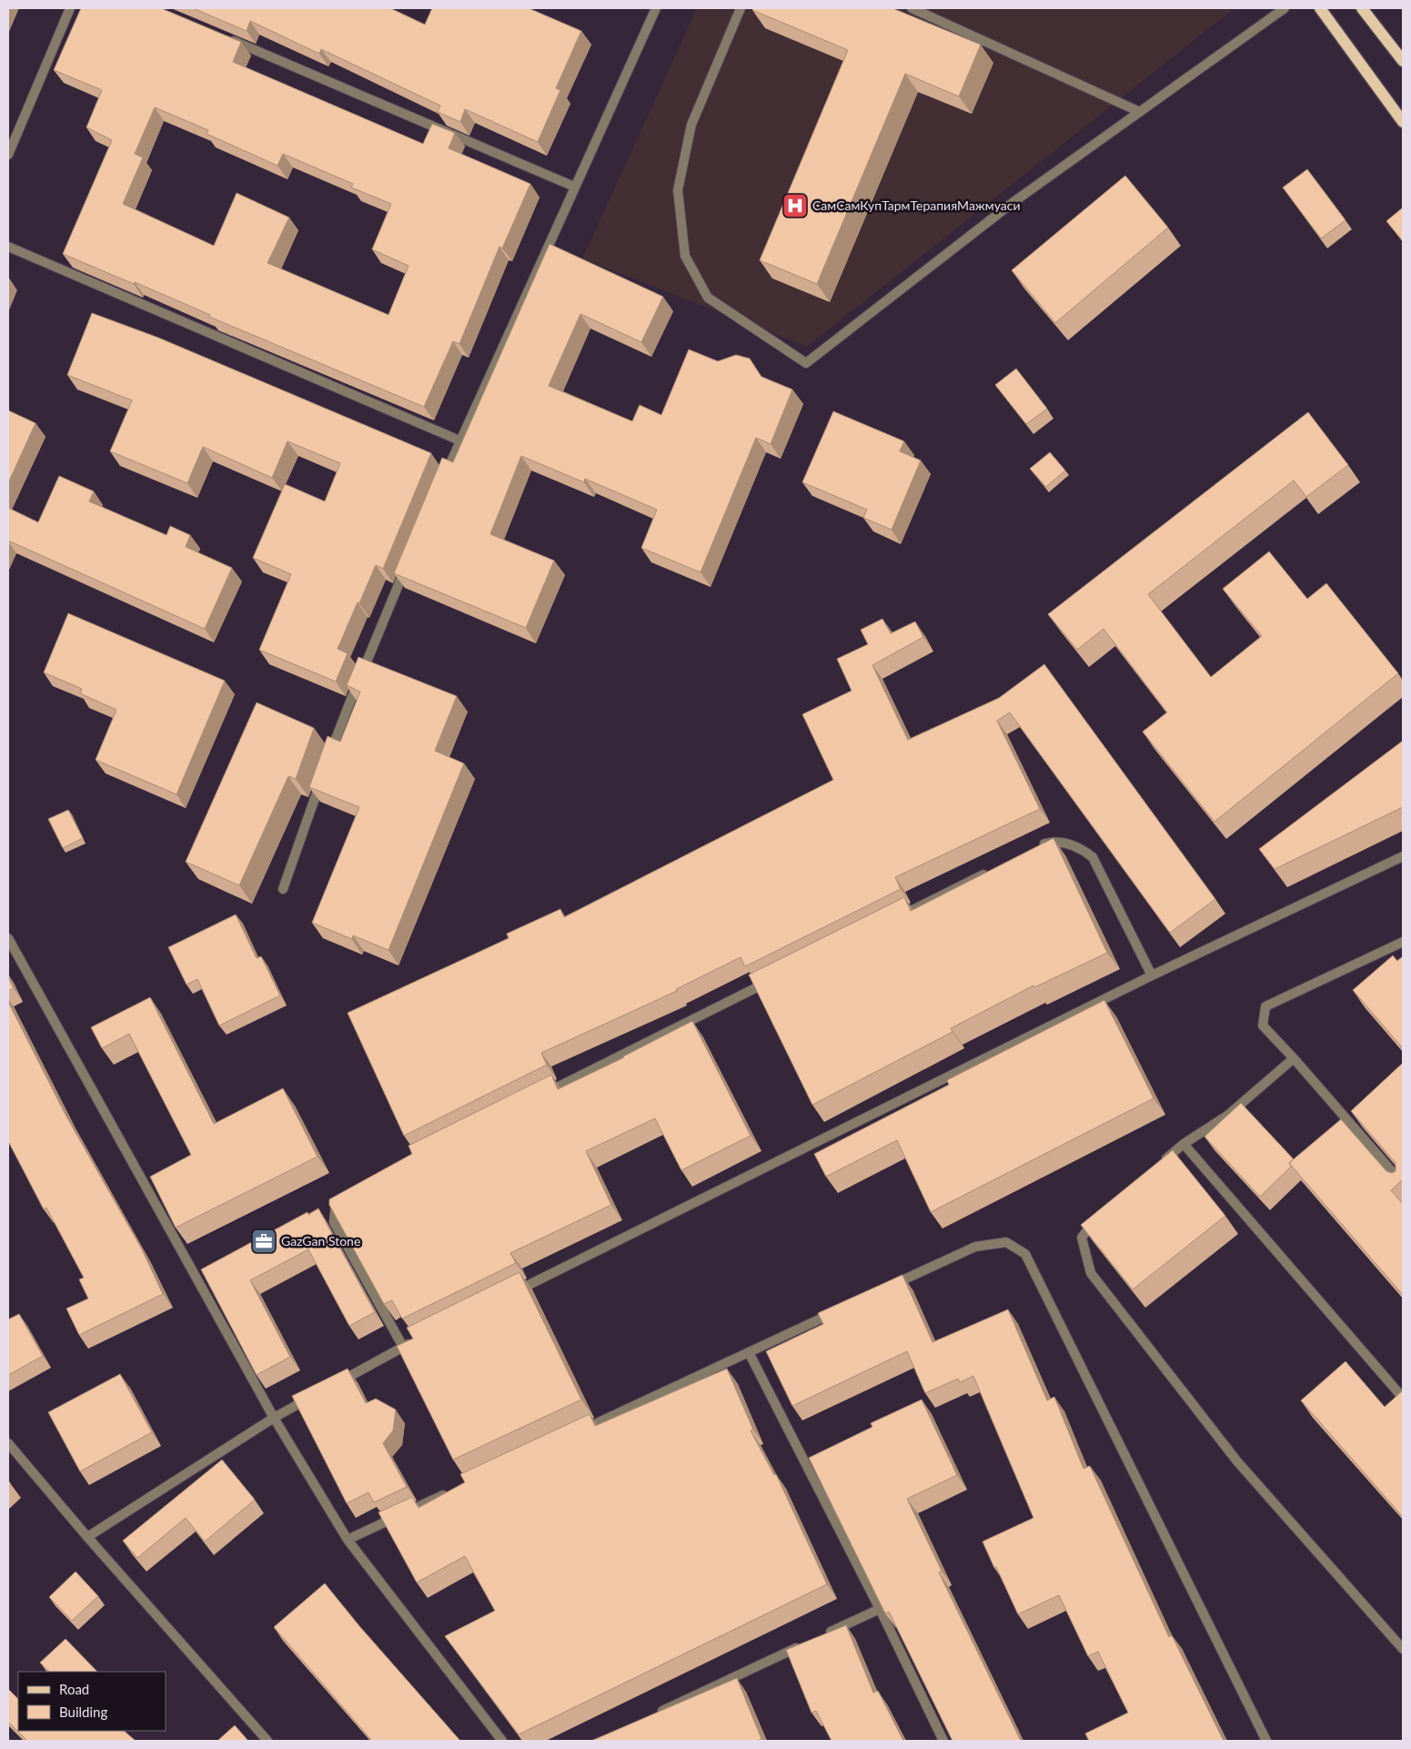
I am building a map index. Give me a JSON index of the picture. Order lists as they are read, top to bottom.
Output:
{
  "places": {
    "hospital": ["СамСамКупТармТерапияМажмуаси"],
    "office": ["GazGan Stone"]
  },
  "legend": ["Road", "Building"]
}
